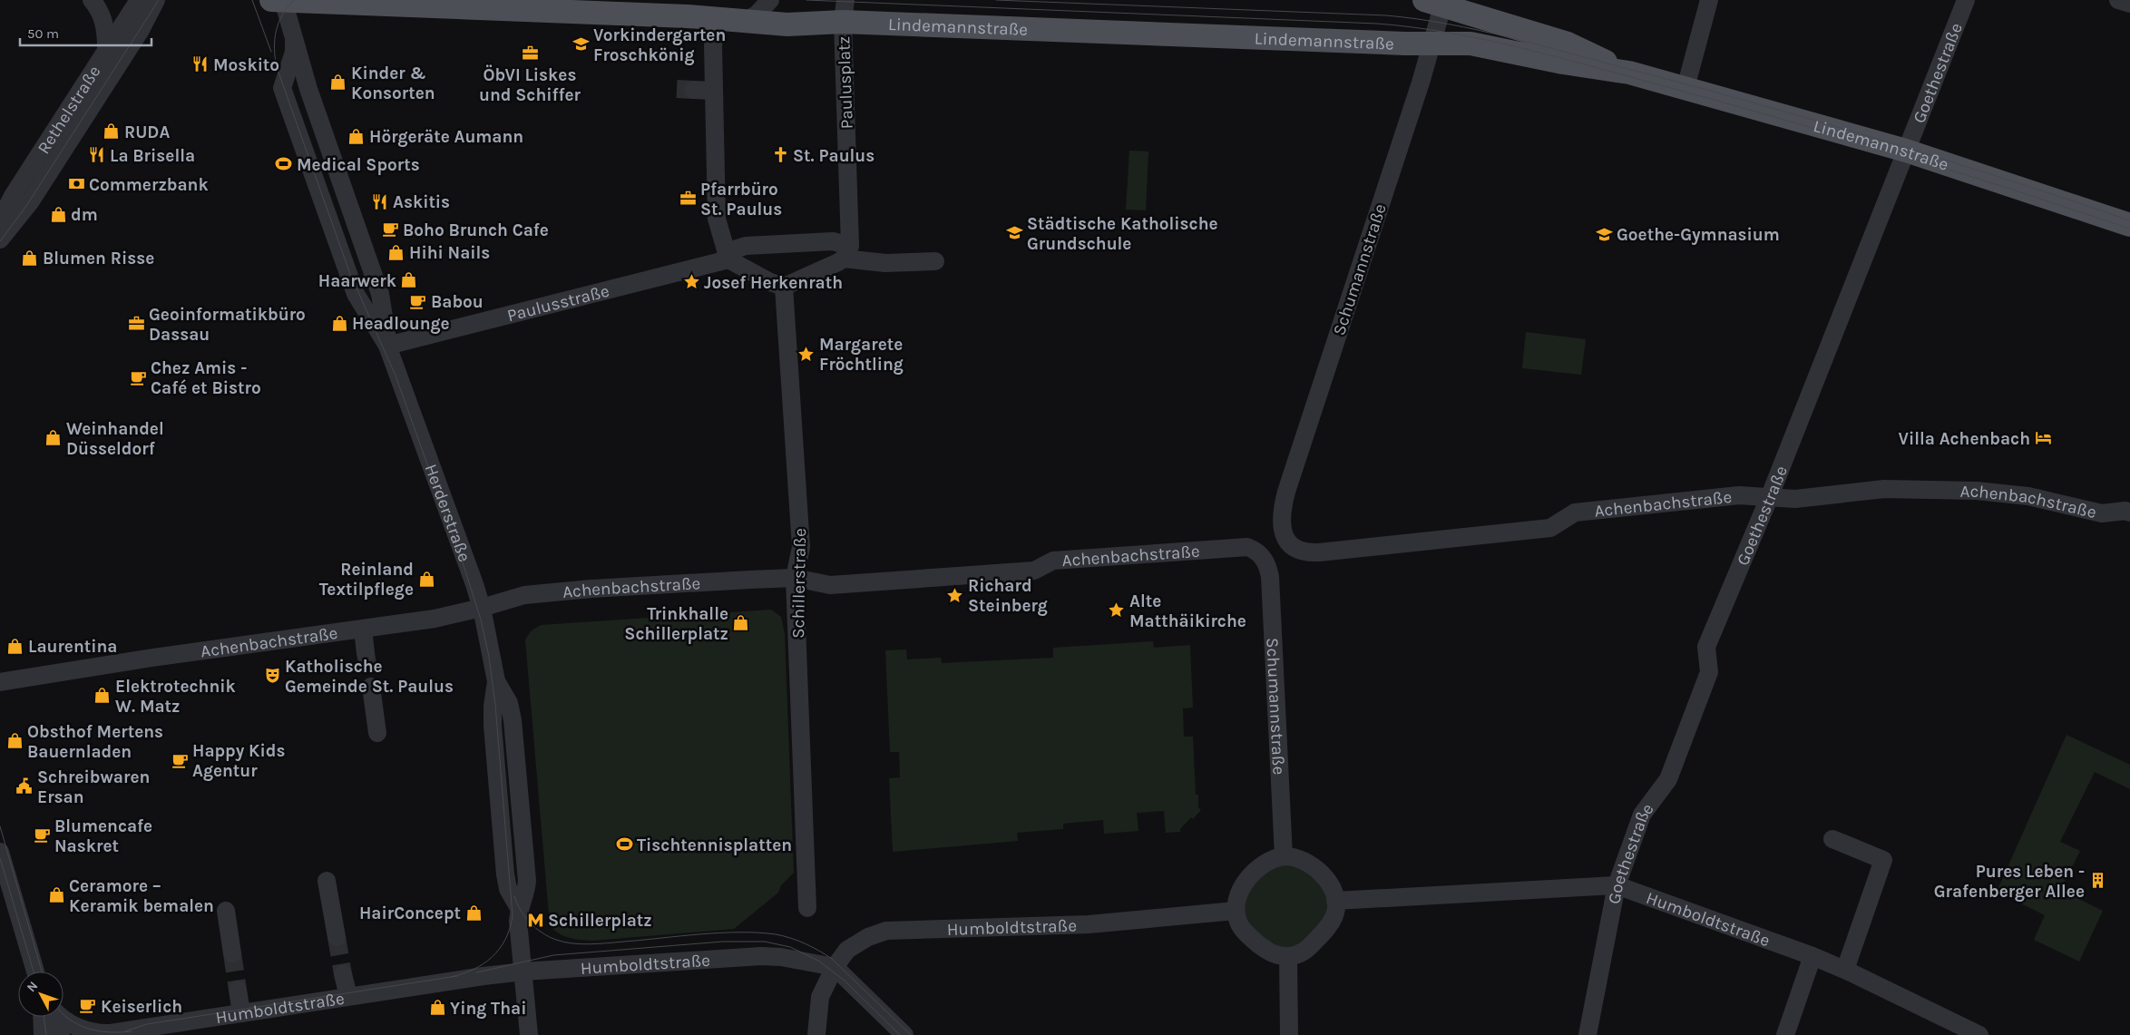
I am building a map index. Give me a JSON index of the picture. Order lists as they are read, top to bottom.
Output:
{
  "streets": {
    "main road": ["Lindemannstraße"],
    "street": [
      "Goethestraße",
      "Paulusplatz",
      "Rethelstraße",
      "Schumannstraße",
      "Paulusstraße",
      "Achenbachstraße",
      "Herderstraße",
      "Schillerstraße",
      "Humboldtstraße"
    ]
  },
  "crossings": [
    ["Lindemannstraße", "Goethestraße"],
    ["Lindemannstraße", "Paulusplatz"],
    ["Lindemannstraße", "Schumannstraße"],
    ["Lindemannstraße", "Herderstraße"],
    ["Goethestraße", "Achenbachstraße"],
    ["Goethestraße", "Humboldtstraße"],
    ["Schumannstraße", "Achenbachstraße"],
    ["Schumannstraße", "Humboldtstraße"],
    ["Paulusstraße", "Herderstraße"],
    ["Achenbachstraße", "Herderstraße"],
    ["Achenbachstraße", "Schillerstraße"],
    ["Herderstraße", "Humboldtstraße"]
  ],
  "places": {
    "school or university": ["Vorkindergarten Froschkönig", "Städtische Katholische Grundschule", "Goethe-Gymnasium"],
    "office": ["ÖbVI Liskes und Schiffer", "Pfarrbüro St. Paulus", "Geoinformatikbüro Dassau"],
    "restaurant": ["Moskito", "La Brisella", "Askitis"],
    "shop": [
      "Kinder & Konsorten",
      "RUDA",
      "Hörgeräte Aumann",
      "dm",
      "Hihi Nails",
      "Blumen Risse",
      "Haarwerk",
      "Headlounge",
      "Weinhandel Düsseldorf",
      "Reinland Textilpflege",
      "Trinkhalle Schillerplatz",
      "Laurentina",
      "Elektrotechnik W. Matz",
      "Obsthof Mertens Bauernladen",
      "Ceramore – Keramik bemalen",
      "HairConcept",
      "Ying Thai"
    ],
    "church": ["St. Paulus"],
    "sports": ["Medical Sports", "Tischtennisplatten"],
    "bank": ["Commerzbank"],
    "cafe": [
      "Boho Brunch Cafe",
      "Babou",
      "Chez Amis - Café et Bistro",
      "Happy Kids Agentur",
      "Blumencafe Naskret",
      "Keiserlich"
    ],
    "place": [
      "Josef Herkenrath",
      "Margarete Fröchtling",
      "Richard Steinberg",
      "Alte Matthäikirche"
    ],
    "hotel": ["Villa Achenbach"],
    "theatre": ["Katholische Gemeinde St. Paulus"],
    "public building": ["Schreibwaren Ersan"],
    "building": ["Pures Leben - Grafenberger Allee"],
    "metro station": ["Schillerplatz"]
  },
  "scale_bar": "50 m",
  "north": "top left"
}
